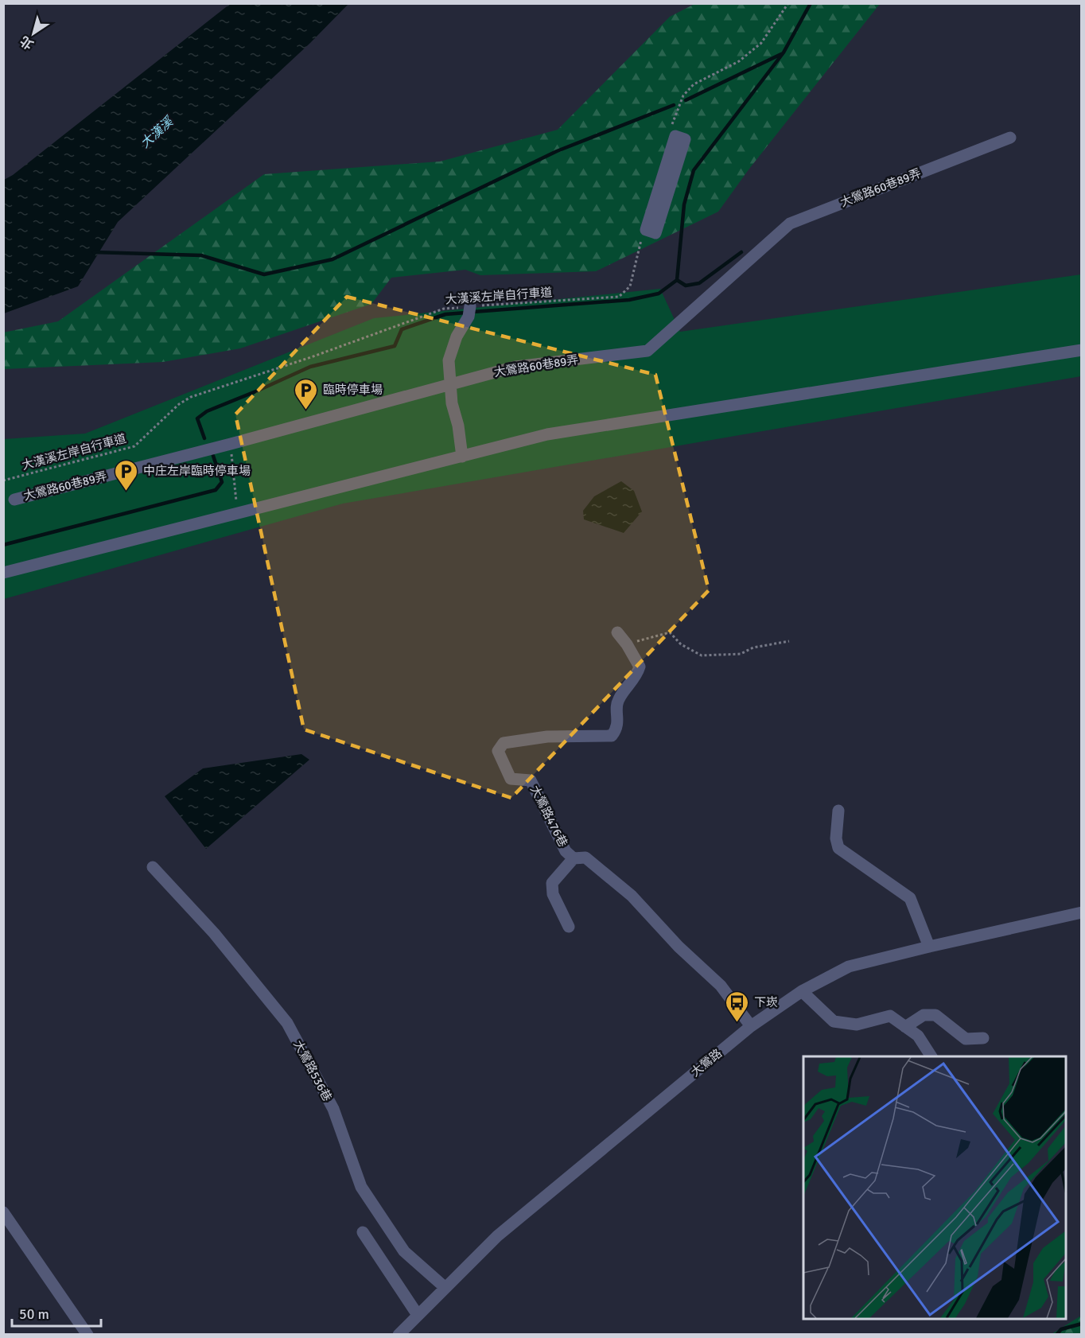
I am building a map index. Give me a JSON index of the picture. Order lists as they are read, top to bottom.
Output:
{
  "streets": {
    "street": [
      "大鶯路60巷89弄",
      "大鶯路476巷",
      "大鶯路",
      "大鶯路536巷"
    ],
    "path": ["大漢溪左岸自行車道"]
  },
  "crossings": [
    ["大鶯路476巷", "大鶯路"],
    ["大鶯路", "大鶯路536巷"]
  ],
  "water": ["大漢溪"],
  "places": {
    "parking": ["臨時停車場", "中庄左岸臨時停車場"],
    "bus stop": ["下崁"]
  },
  "scale_bar": "50 m",
  "north": "bottom left"
}
